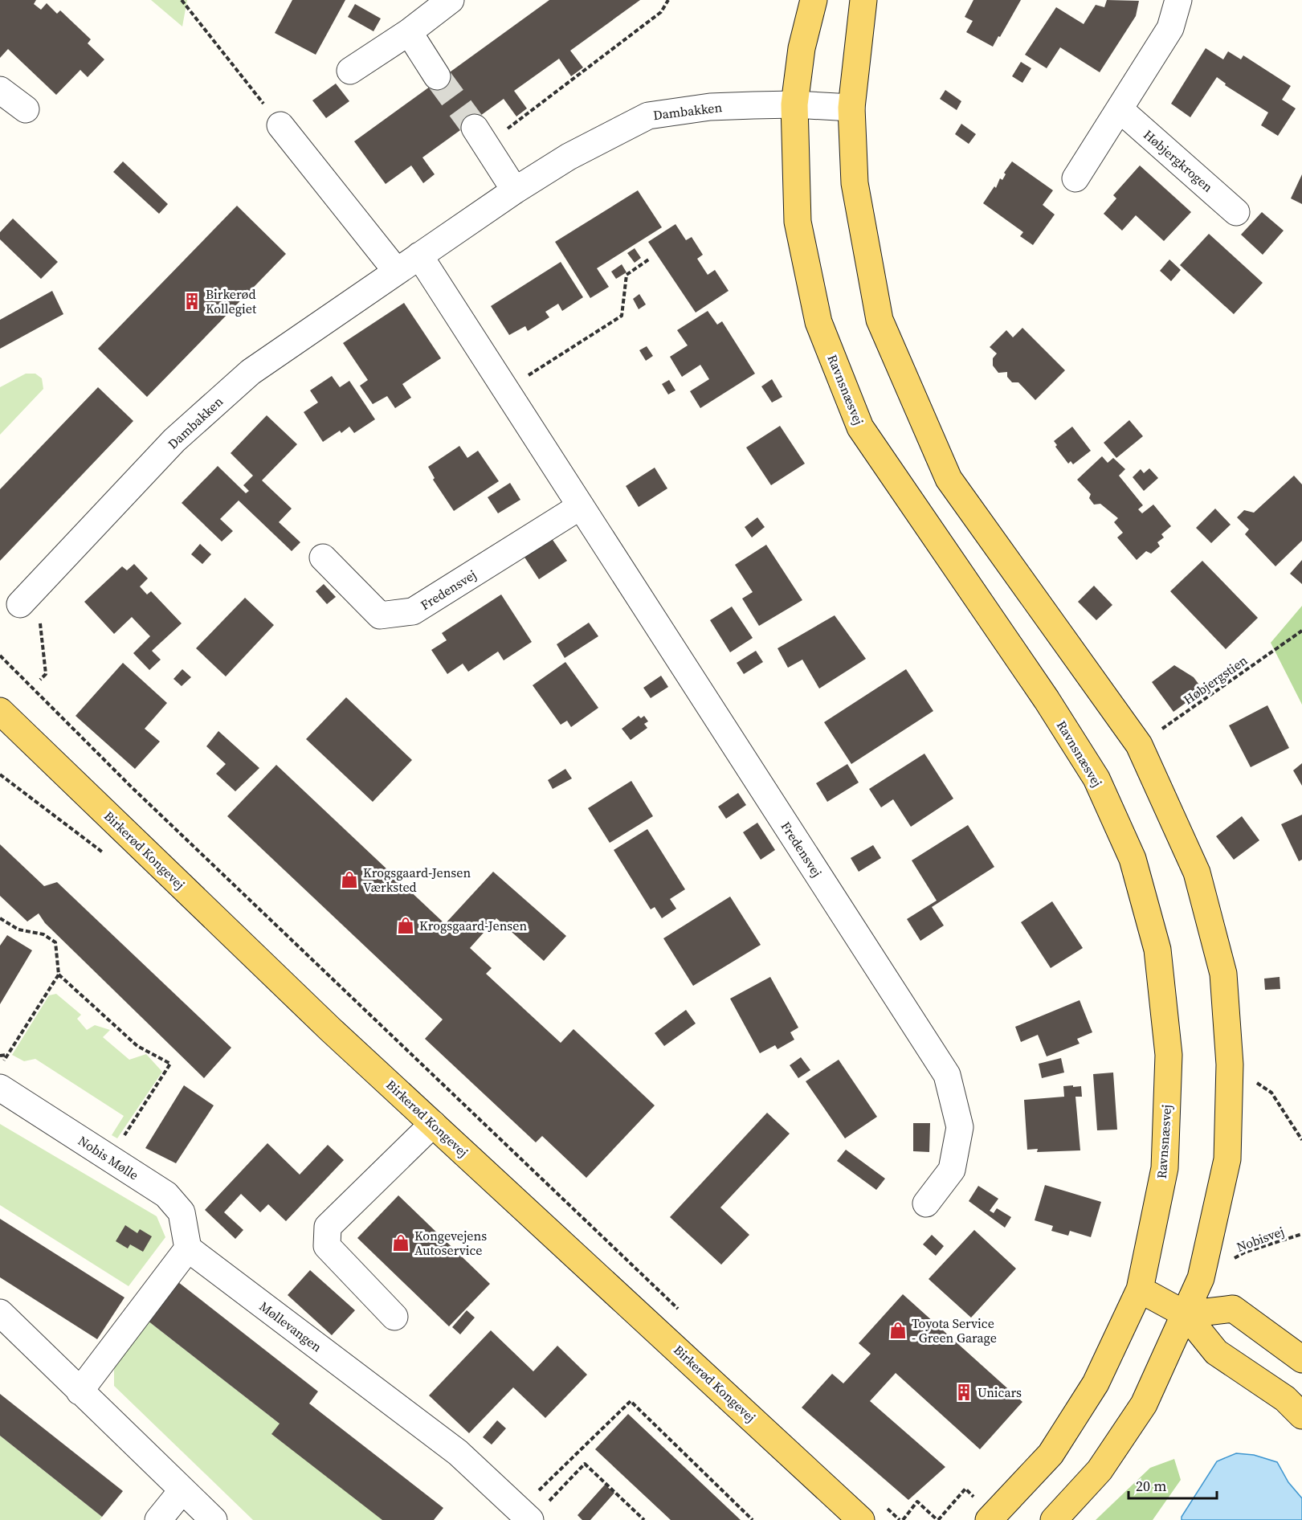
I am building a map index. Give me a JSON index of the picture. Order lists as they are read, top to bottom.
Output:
{
  "streets": {
    "main road": ["Ravnsnæsvej", "Birkerød Kongevej"],
    "street": [
      "Dambakken",
      "Høbjergkrogen",
      "Fredensvej",
      "Nobis Mølle",
      "Møllevangen"
    ],
    "path": ["Høbjergstien", "Nobisvej"]
  },
  "crossings": [
    ["Dambakken", "Ravnsnæsvej"],
    ["Dambakken", "Fredensvej"],
    ["Nobis Mølle", "Møllevangen"]
  ],
  "places": {
    "building": ["Birkerød Kollegiet", "Unicars"],
    "shop": [
      "Krogsgaard-Jensen Værksted",
      "Krogsgaard-Jensen",
      "Kongevejens Autoservice",
      "Toyota Service - Green Garage"
    ]
  },
  "scale_bar": "20 m"
}
